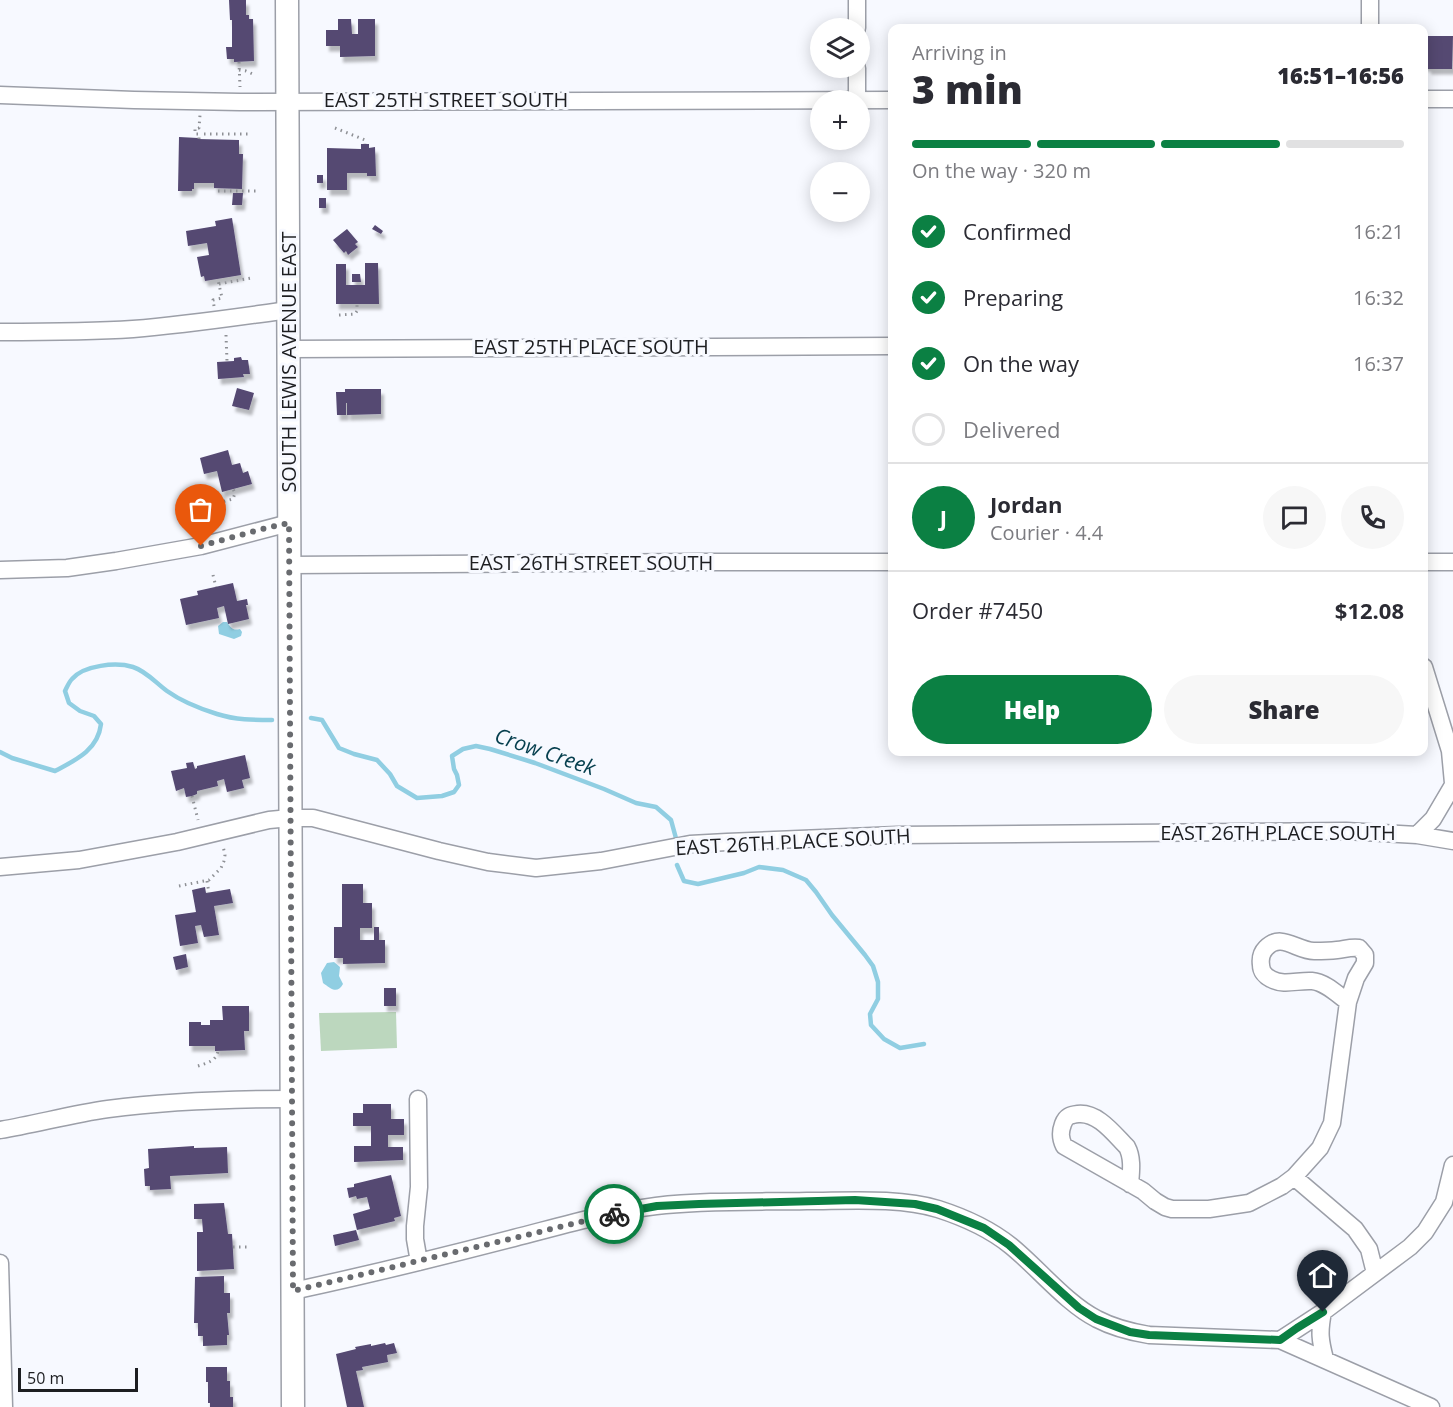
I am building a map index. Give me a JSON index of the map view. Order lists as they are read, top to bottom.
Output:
{
  "streets": {
    "main road": ["SOUTH LEWIS AVENUE EAST"],
    "street": [
      "EAST 25TH STREET SOUTH",
      "EAST 25TH PLACE SOUTH",
      "EAST 26TH STREET SOUTH",
      "EAST 26TH PLACE SOUTH"
    ]
  },
  "crossings": [
    ["EAST 25TH STREET SOUTH", "SOUTH LEWIS AVENUE EAST"],
    ["EAST 25TH PLACE SOUTH", "SOUTH LEWIS AVENUE EAST"],
    ["SOUTH LEWIS AVENUE EAST", "EAST 26TH STREET SOUTH"],
    ["SOUTH LEWIS AVENUE EAST", "EAST 26TH PLACE SOUTH"]
  ],
  "water": ["Crow Creek"],
  "scale_bar": "50 m",
  "page": {
    "map_buttons": ["+", "−"],
    "heading": ["3 min", "Arriving in", "16:51–16:56"],
    "panel": [
      "Jordan",
      "Courier · 4.4",
      "Order #7450",
      "$12.08"
    ],
    "bar": "On the way · 320 m",
    "list": [
      ["Confirmed", "16:21"],
      ["Preparing", "16:32"],
      ["On the way", "16:37"],
      "Delivered"
    ],
    "round": "J",
    "buttons": ["Help", "Share"],
    "scale": "50 m"
  }
}
